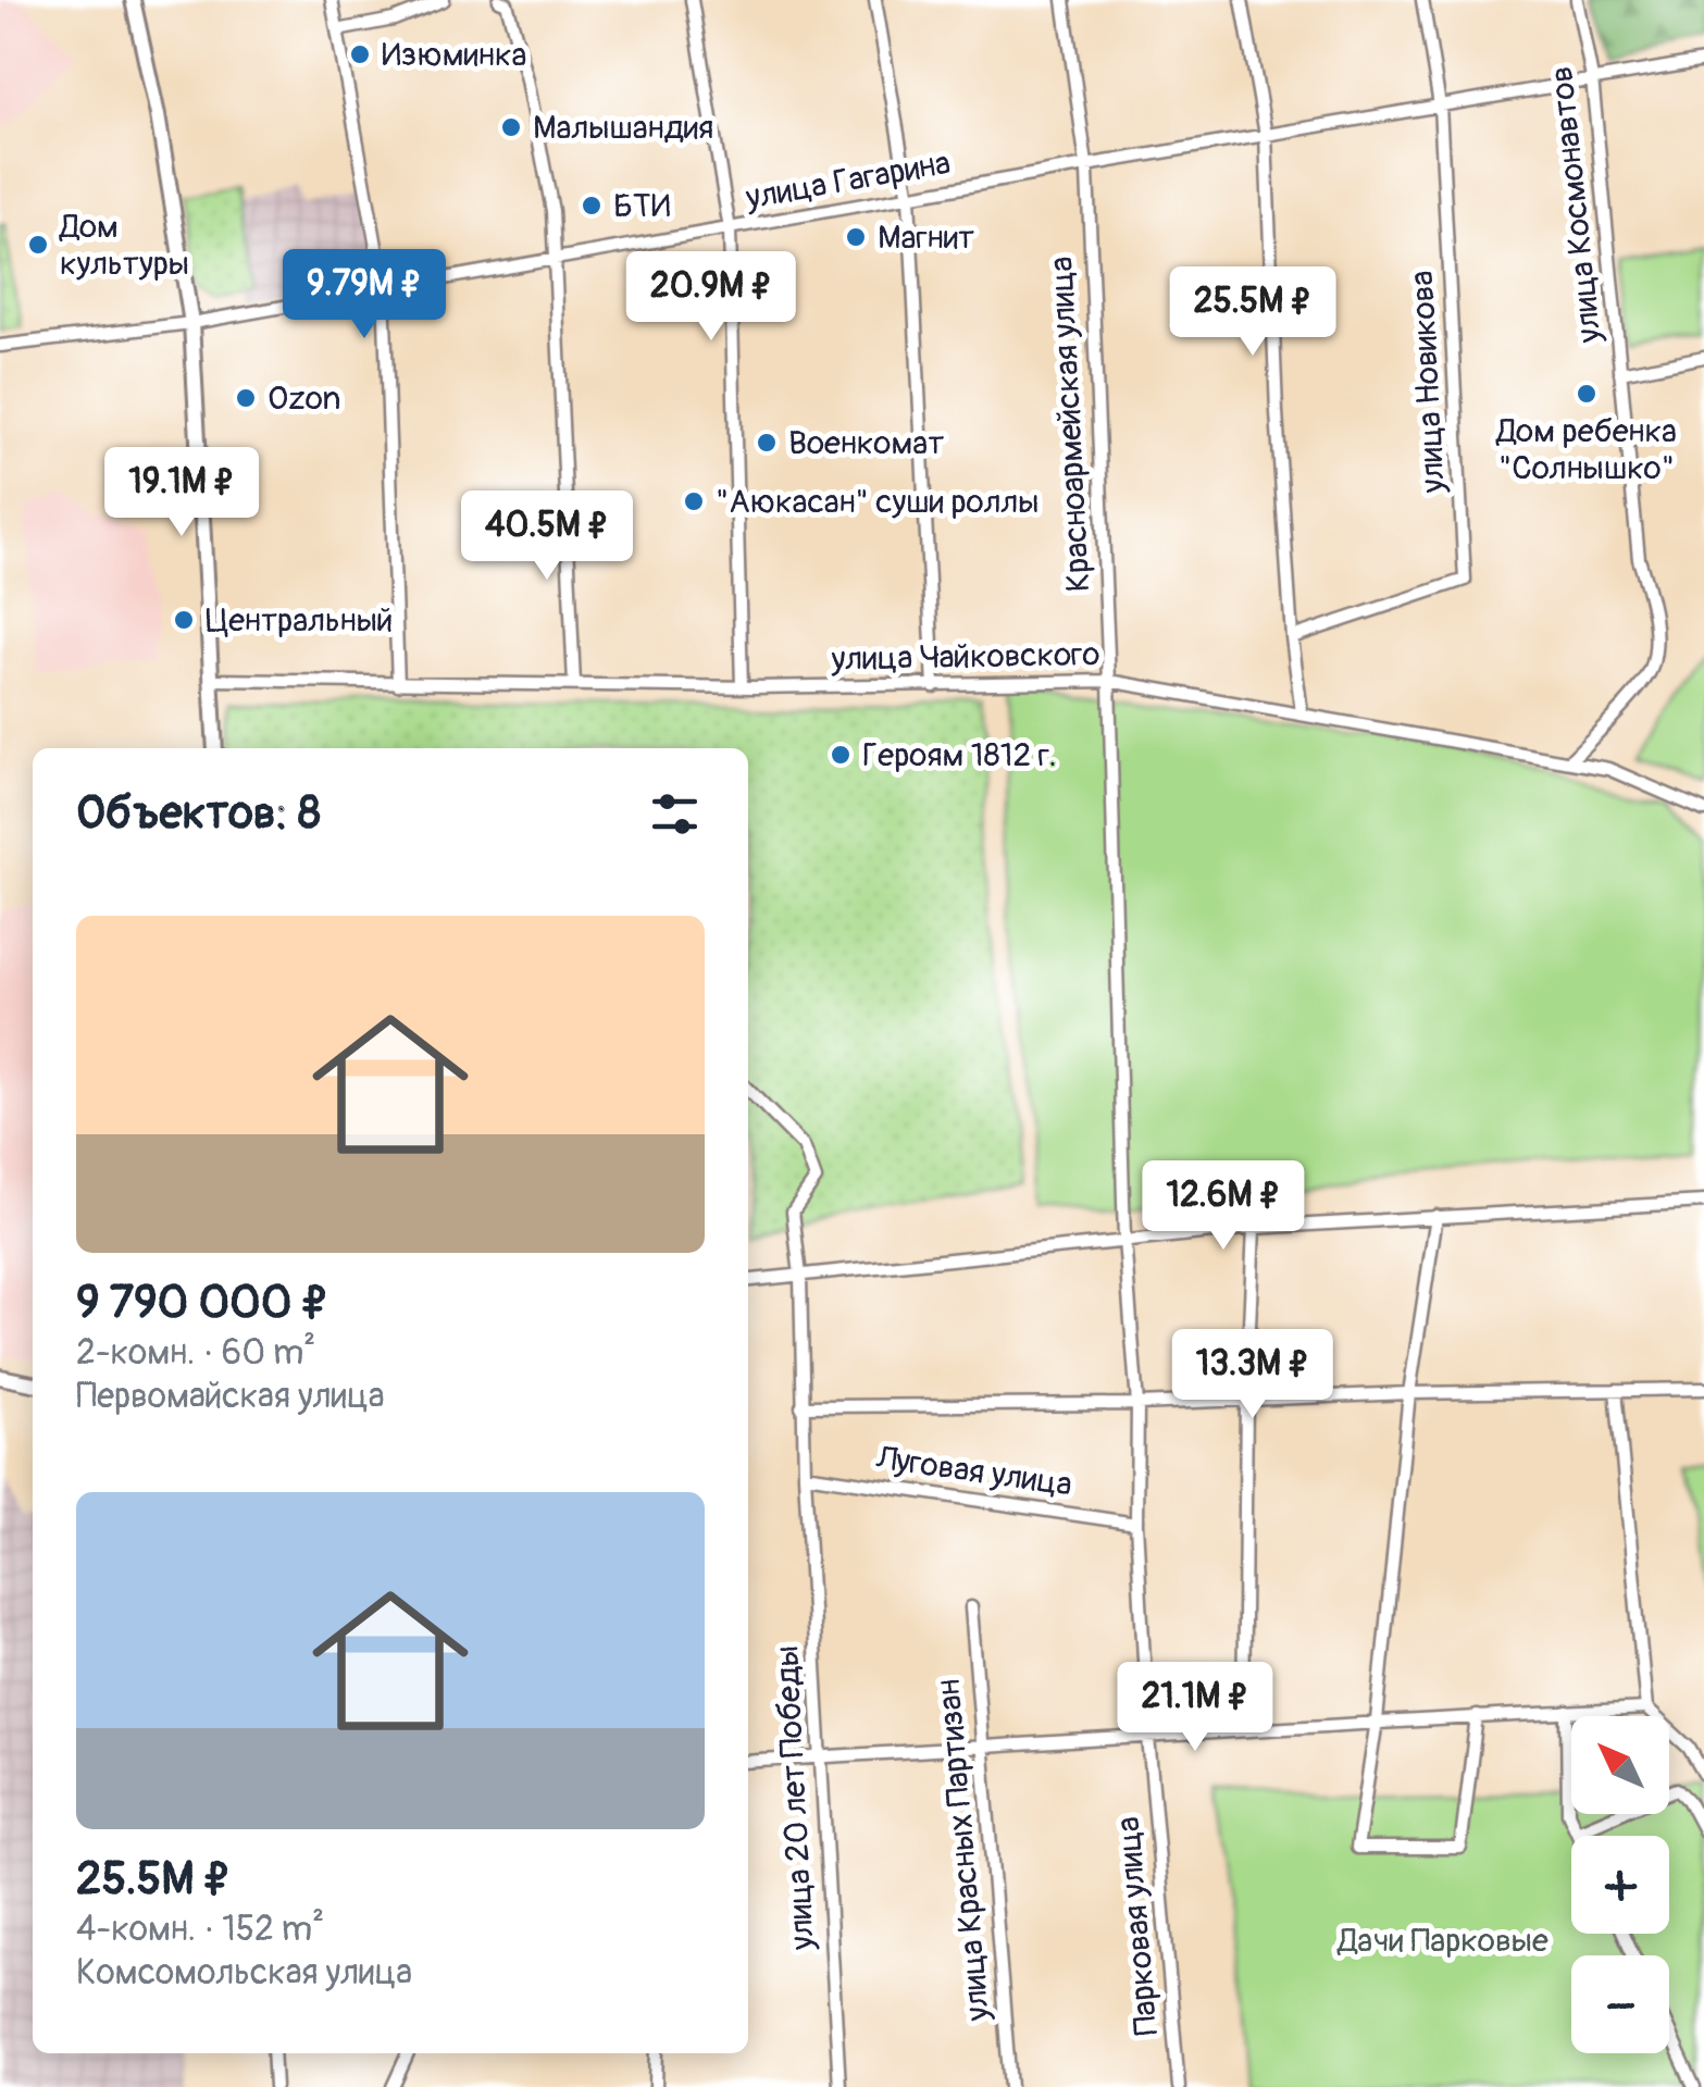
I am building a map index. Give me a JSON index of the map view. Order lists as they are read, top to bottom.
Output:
{
  "streets": {
    "street": [
      "улица Гагарина",
      "улица Космонавтов",
      "улица Новикова",
      "Красноармейская улица",
      "улица Чайковского",
      "Луговая улица",
      "улица 20 лет Победы",
      "улица Красных Партизан",
      "Парковая улица"
    ]
  },
  "crossings": [
    ["улица Гагарина", "улица Космонавтов"],
    ["улица Гагарина", "улица Новикова"],
    ["улица Гагарина", "Красноармейская улица"],
    ["улица Космонавтов", "улица Чайковского"],
    ["Красноармейская улица", "улица Чайковского"],
    ["Красноармейская улица", "Парковая улица"],
    ["Луговая улица", "улица 20 лет Победы"],
    ["Луговая улица", "Парковая улица"]
  ],
  "parks": ["Дачи Парковые"],
  "places": [
    "Изюминка",
    "Малышандия",
    "БТИ",
    "Магнит",
    "Дом культуры",
    "Дом ребенка \"Солнышко\"",
    "Ozon",
    "Военкомат",
    "\"Аюкасан\" суши роллы",
    "Центральный",
    "Героям 1812 г."
  ],
  "north": "top left",
  "page": {
    "price": [
      "9.79M ₽",
      "20.9M ₽",
      "25.5M ₽",
      "19.1M ₽",
      "40.5M ₽",
      "12.6M ₽",
      "13.3M ₽",
      "21.1M ₽"
    ],
    "heading": "Объектов: 8",
    "list": [
      {
        "name": "9 790 000 ₽",
        "note": "2-комн. · 60 m² · Первомайская улица"
      },
      {
        "name": "25.5M ₽",
        "note": "4-комн. · 152 m² · Комсомольская улица"
      }
    ],
    "map_buttons": ["+", "−"]
  }
}
